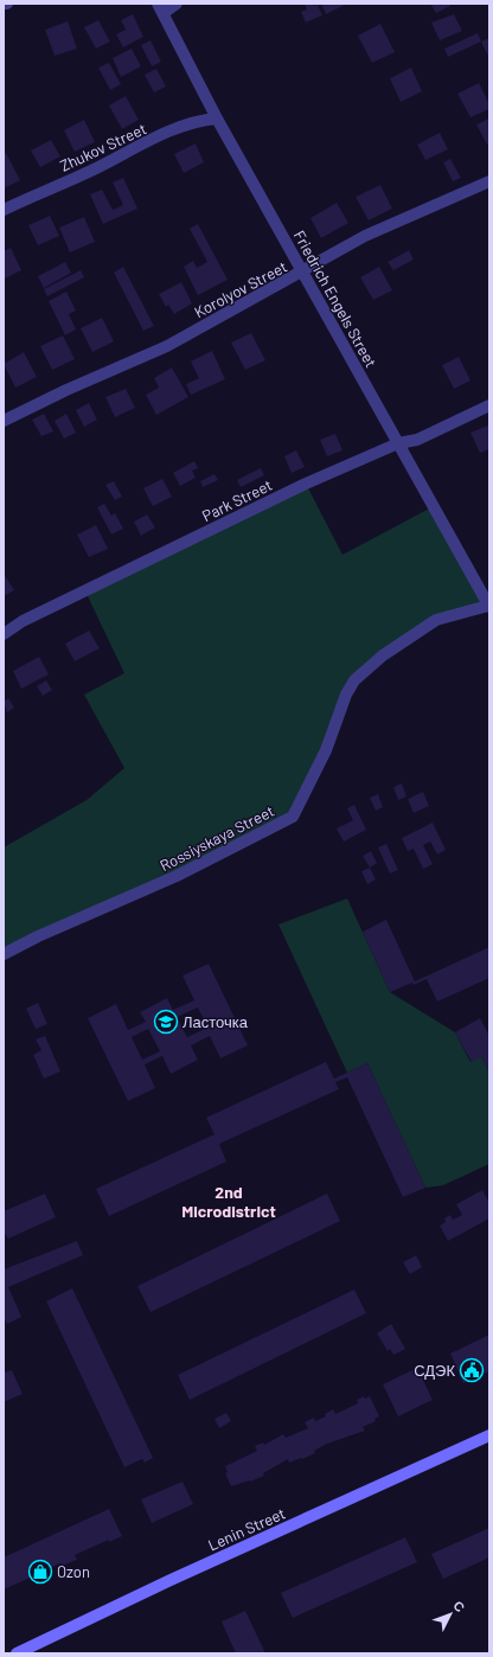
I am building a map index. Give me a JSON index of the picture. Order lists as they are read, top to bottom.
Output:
{
  "streets": {
    "street": [
      "Zhukov Street",
      "Korolyov Street",
      "Friedrich Engels Street",
      "Park Street",
      "Rossiyskaya Street",
      "Lenin Street"
    ]
  },
  "crossings": [
    ["Zhukov Street", "Friedrich Engels Street"],
    ["Korolyov Street", "Friedrich Engels Street"],
    ["Friedrich Engels Street", "Park Street"],
    ["Friedrich Engels Street", "Rossiyskaya Street"]
  ],
  "districts": ["2nd Microdistrict"],
  "places": {
    "school or university": ["Ласточка"],
    "public building": ["СДЭК"],
    "shop": ["Ozon"]
  },
  "north": "top right"
}
